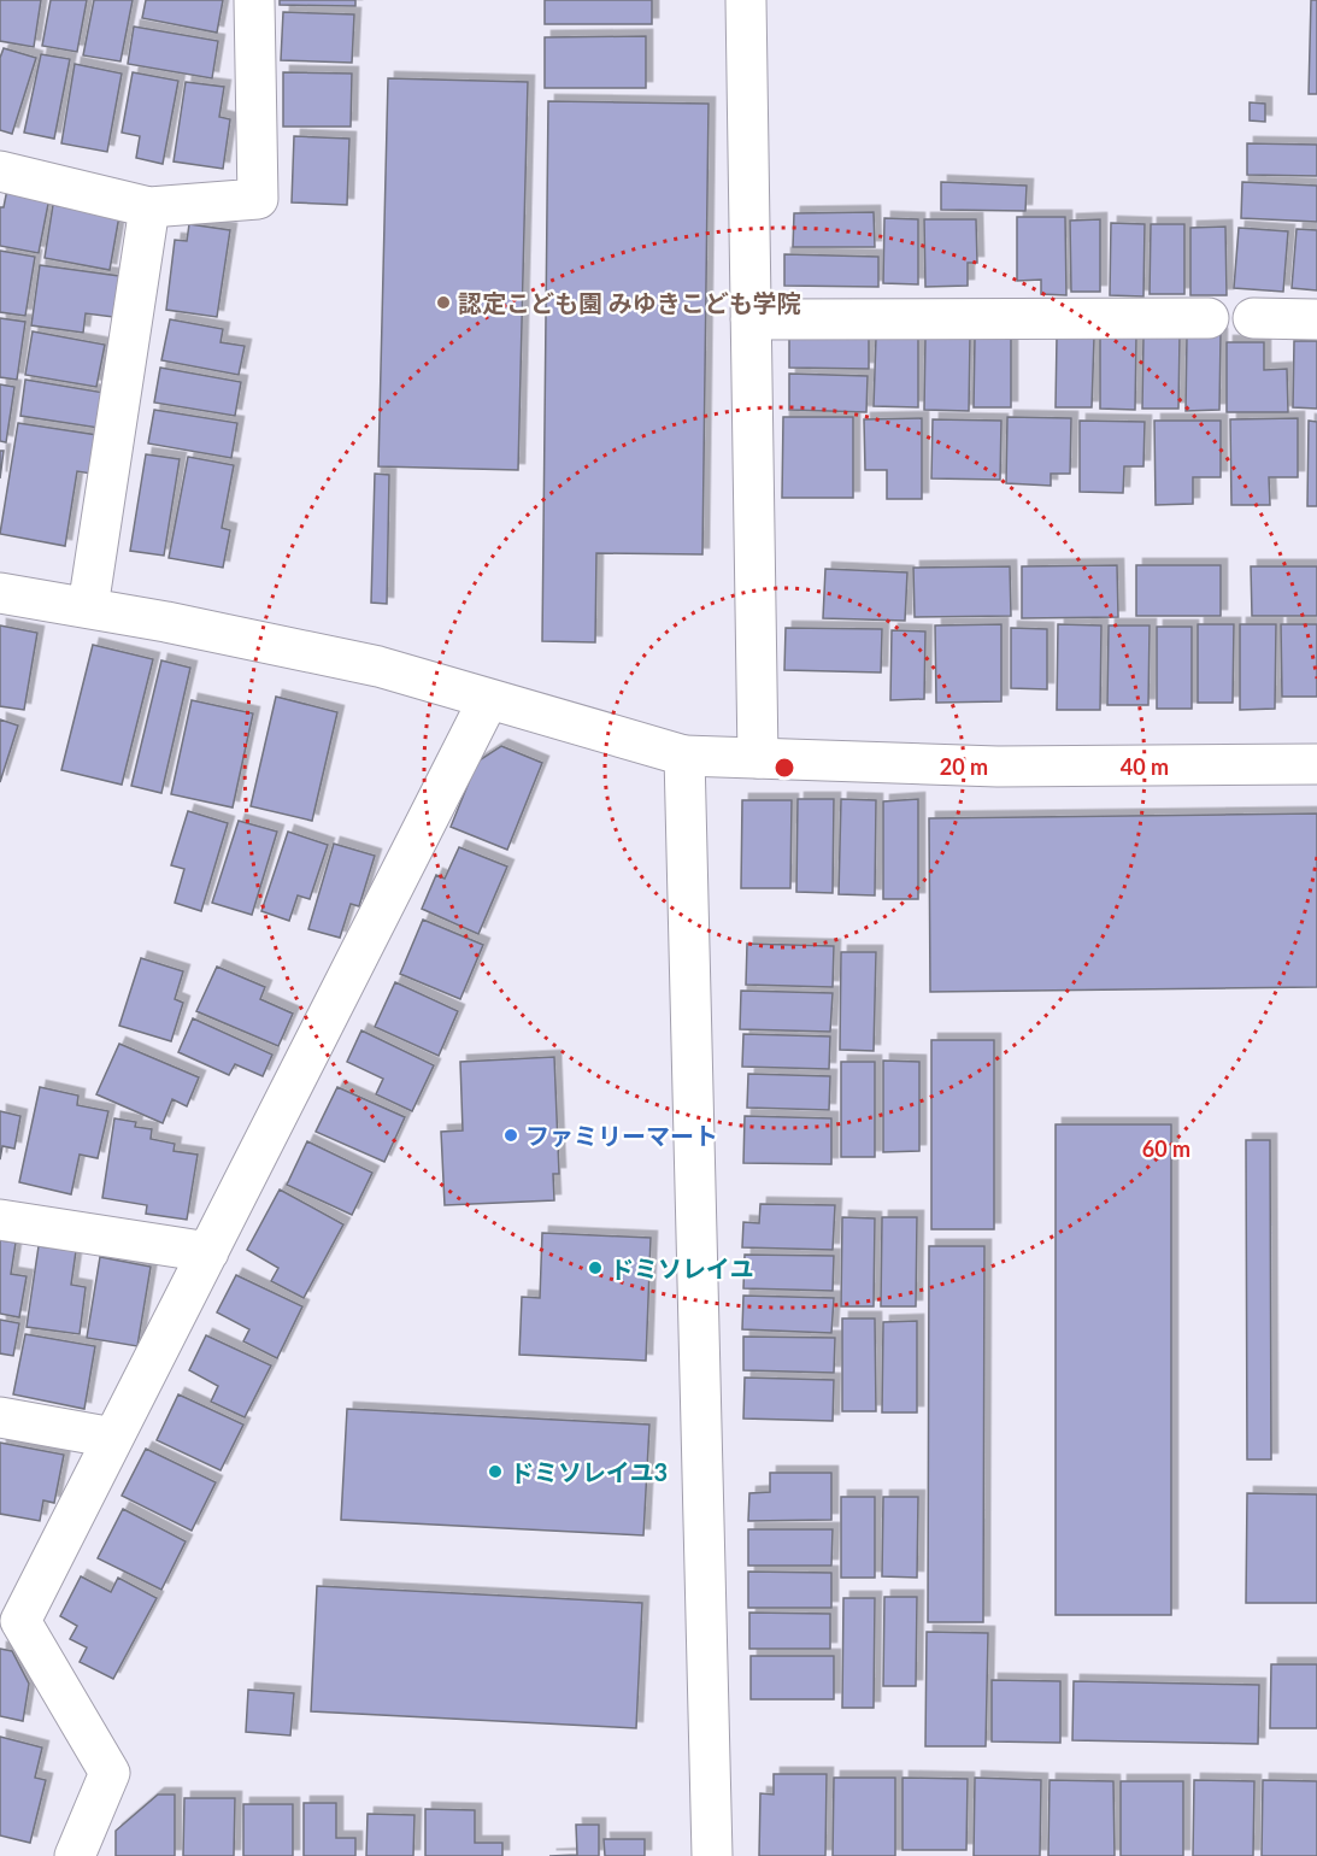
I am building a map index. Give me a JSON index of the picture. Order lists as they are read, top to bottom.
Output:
{
  "places": [
    "認定こども園 みゆきこども学院",
    "ファミリーマート",
    "ドミソレイユ",
    "ドミソレイユ3"
  ],
  "rings": ["20 m", "40 m", "60 m"]
}
